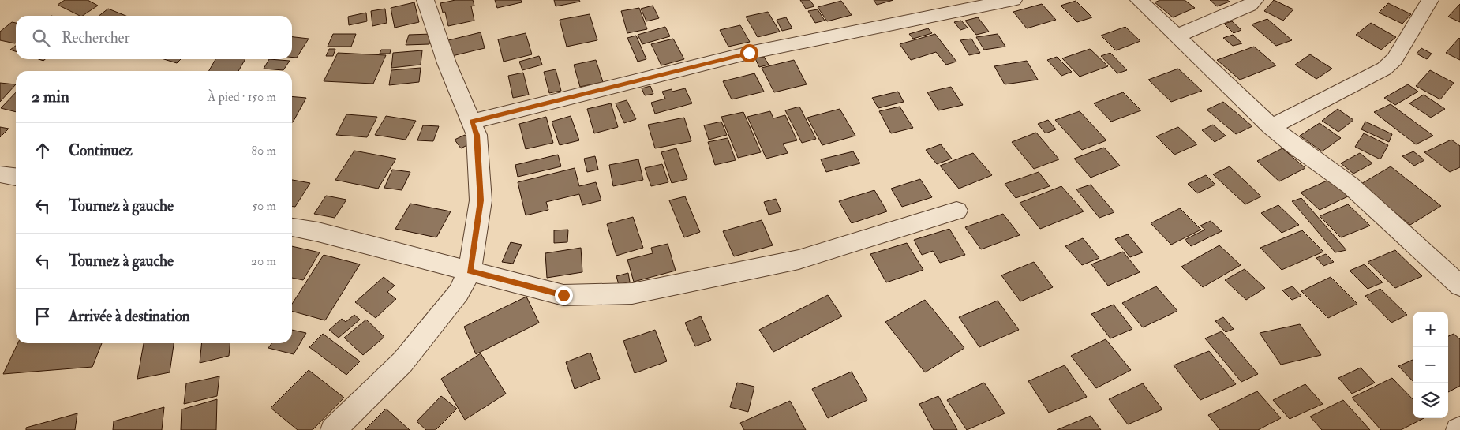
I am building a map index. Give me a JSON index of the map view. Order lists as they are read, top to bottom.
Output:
{
  "page": {
    "search": "Rechercher",
    "heading": ["2 min", "À pied · 150 m"],
    "list": [
      ["Continuez", "80 m"],
      ["Tournez à gauche", "50 m"],
      ["Tournez à gauche", "20 m"],
      "Arrivée à destination"
    ],
    "map_buttons": ["+", "−"]
  }
}
